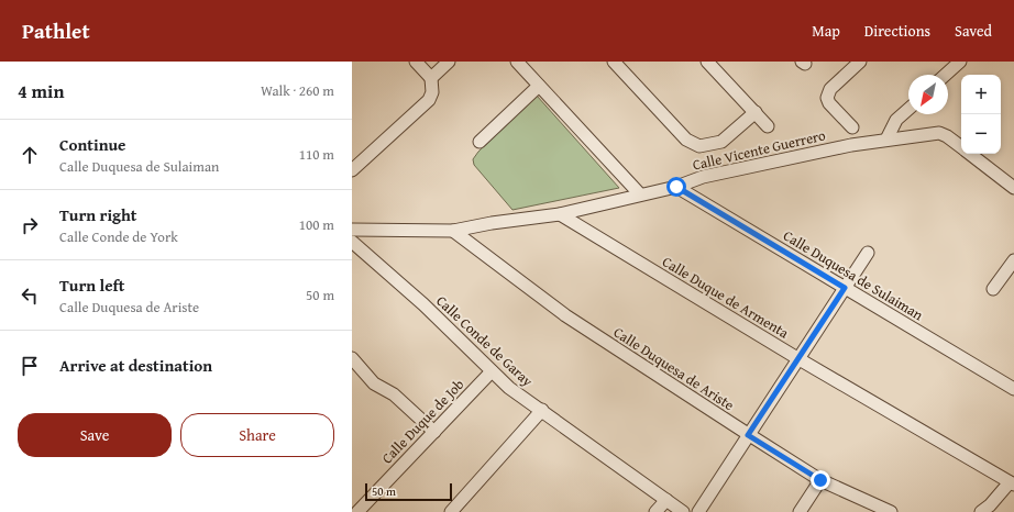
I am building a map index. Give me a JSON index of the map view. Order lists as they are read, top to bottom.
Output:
{
  "streets": {
    "street": [
      "Calle Vicente Guerrero",
      "Calle Duquesa de Sulaiman",
      "Calle Duque de Armenta",
      "Calle Conde de Garay",
      "Calle Duquesa de Ariste",
      "Calle Duque de Job"
    ]
  },
  "crossings": [
    ["Calle Vicente Guerrero", "Calle Duquesa de Sulaiman"],
    ["Calle Vicente Guerrero", "Calle Duque de Armenta"],
    ["Calle Vicente Guerrero", "Calle Duquesa de Ariste"],
    ["Calle Conde de Garay", "Calle Duque de Job"]
  ],
  "scale_bar": "50 m",
  "north": "bottom left",
  "page": {
    "header": "Pathlet",
    "nav": ["Map", "Directions", "Saved"],
    "heading": ["4 min", "Walk · 260 m"],
    "map_buttons": ["+", "−"],
    "list": [
      ["Continue", "Calle Duquesa de Sulaiman", "110 m"],
      ["Turn right", "Calle Conde de York", "100 m"],
      ["Turn left", "Calle Duquesa de Ariste", "50 m"],
      "Arrive at destination"
    ],
    "buttons": ["Save", "Share"],
    "scale": "50 m"
  }
}
